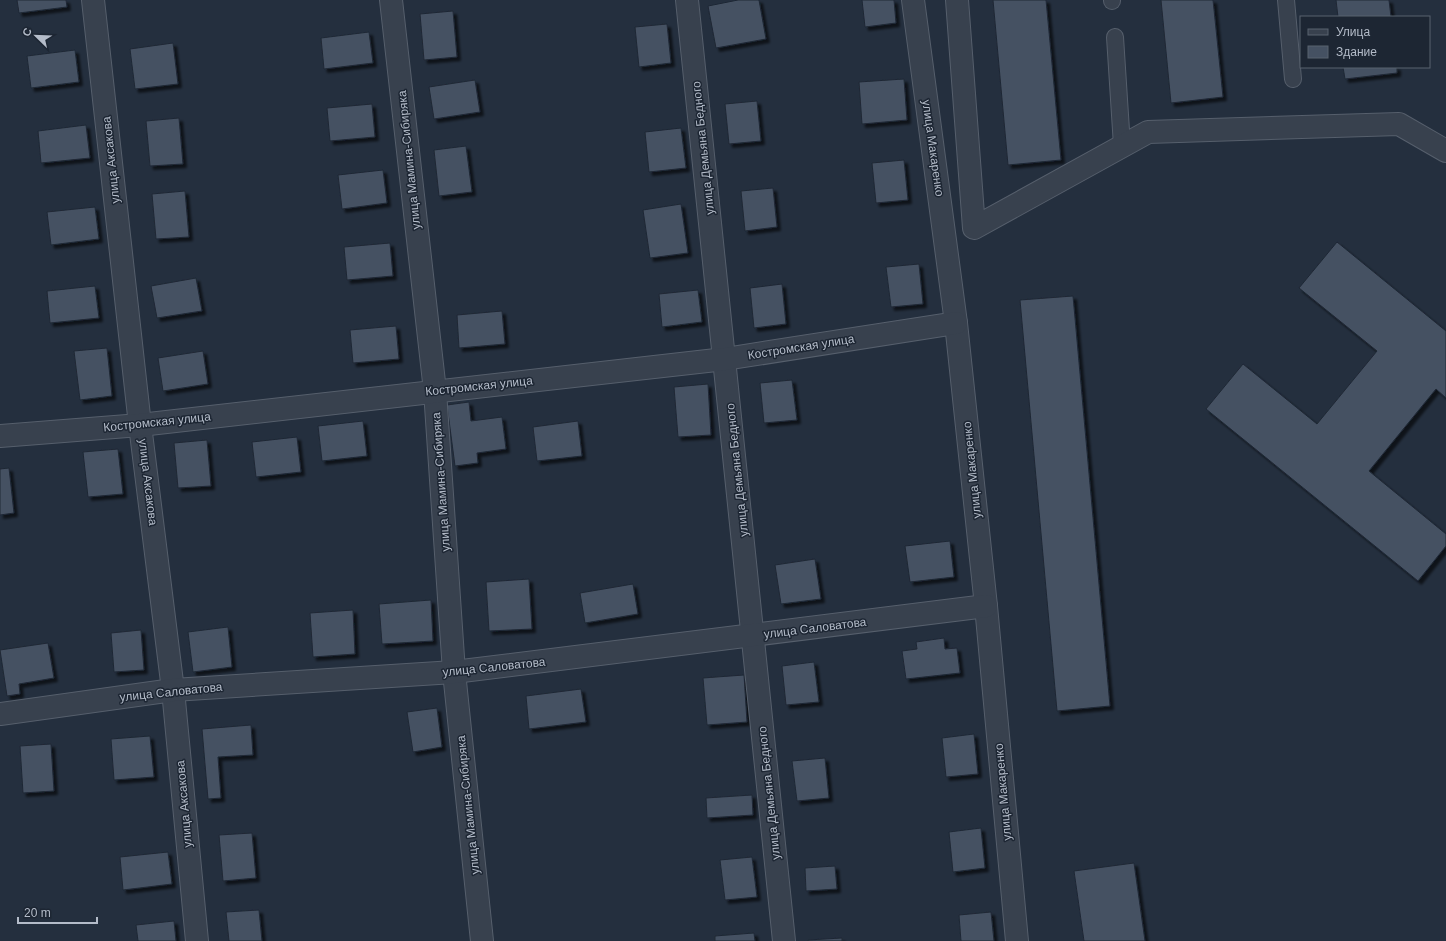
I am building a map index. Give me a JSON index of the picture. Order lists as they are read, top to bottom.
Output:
{
  "streets": {
    "street": [
      "улица Демьяна Бедного",
      "улица Макаренко",
      "улица Аксакова",
      "улица Мамина-Сибиряка",
      "Костромская улица",
      "улица Саловатова"
    ]
  },
  "crossings": [
    ["улица Демьяна Бедного", "Костромская улица"],
    ["улица Демьяна Бедного", "улица Саловатова"],
    ["улица Макаренко", "Костромская улица"],
    ["улица Макаренко", "улица Саловатова"],
    ["улица Аксакова", "Костромская улица"],
    ["улица Аксакова", "улица Саловатова"],
    ["улица Мамина-Сибиряка", "Костромская улица"],
    ["улица Мамина-Сибиряка", "улица Саловатова"]
  ],
  "legend": ["Улица", "Здание"],
  "scale_bar": "20 m",
  "north": "top left"
}
